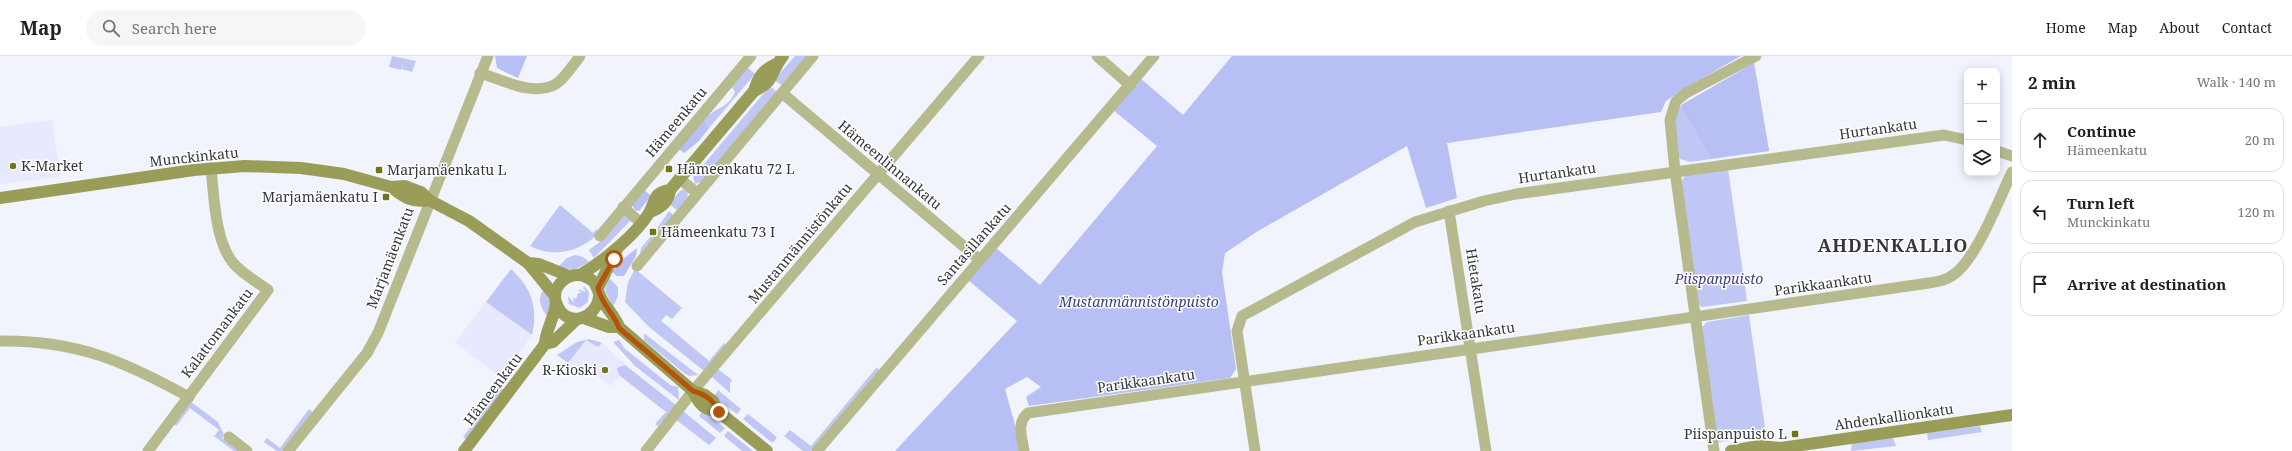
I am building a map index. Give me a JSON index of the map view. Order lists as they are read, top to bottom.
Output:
{
  "streets": {
    "main road": ["Hämeenkatu", "Munckinkatu", "Ahdenkallionkatu"],
    "street": [
      "Hurtankatu",
      "Hämeenlinnankatu",
      "Mustanmännistönkatu",
      "Santasillankatu",
      "Marjamäenkatu",
      "Hietakatu",
      "Parikkaankatu",
      "Kalattomankatu"
    ]
  },
  "crossings": [
    ["Hämeenkatu", "Munckinkatu"],
    ["Hurtankatu", "Hietakatu"],
    ["Hurtankatu", "Parikkaankatu"],
    ["Munckinkatu", "Marjamäenkatu"],
    ["Munckinkatu", "Kalattomankatu"],
    ["Hämeenlinnankatu", "Mustanmännistönkatu"],
    ["Hämeenlinnankatu", "Santasillankatu"],
    ["Hietakatu", "Parikkaankatu"]
  ],
  "districts": ["AHDENKALLIO"],
  "parks": ["Piispanpuisto", "Mustanmännistönpuisto"],
  "places": {
    "other": ["K-Market", "R-Kioski"],
    "transit": [
      "Hämeenkatu 72 L",
      "Marjamäenkatu L",
      "Marjamäenkatu I",
      "Hämeenkatu 73 I",
      "Piispanpuisto L"
    ]
  },
  "page": {
    "header": "Map",
    "search": "Search here",
    "nav": [
      "Home",
      "Map",
      "About",
      "Contact"
    ],
    "heading": ["2 min", "Walk · 140 m"],
    "map_buttons": ["+", "−"],
    "list": [
      ["Continue", "Hämeenkatu", "20 m"],
      ["Turn left", "Munckinkatu", "120 m"],
      "Arrive at destination"
    ]
  }
}
